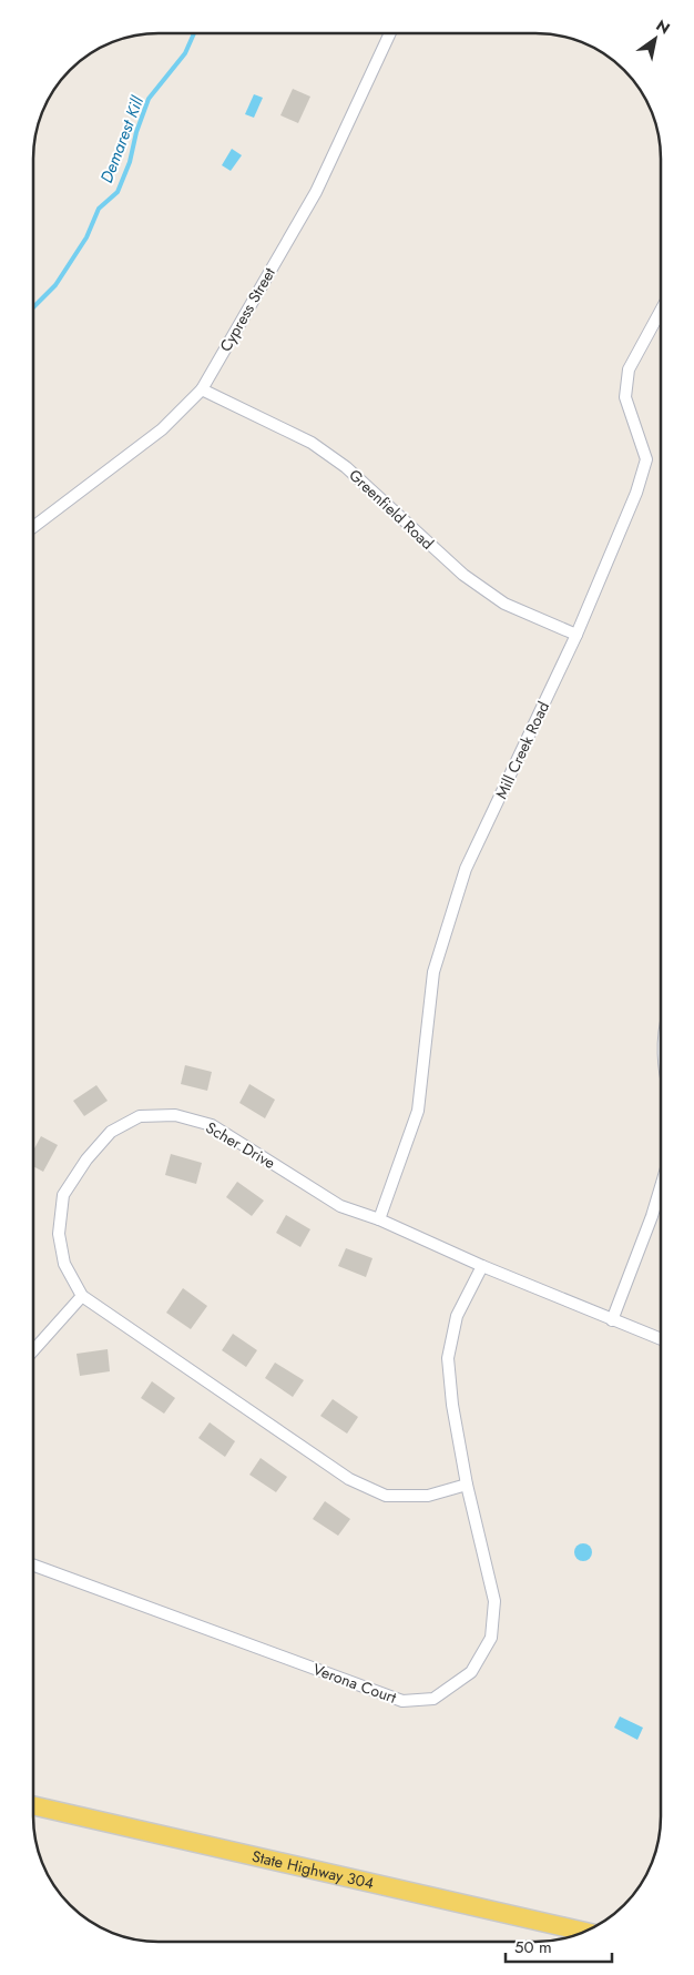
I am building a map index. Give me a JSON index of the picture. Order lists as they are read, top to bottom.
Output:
{
  "streets": {
    "main road": ["State Highway 304"],
    "street": [
      "Cypress Street",
      "Greenfield Road",
      "Mill Creek Road",
      "Scher Drive",
      "Verona Court"
    ]
  },
  "crossings": [
    ["Cypress Street", "Greenfield Road"],
    ["Greenfield Road", "Mill Creek Road"],
    ["Mill Creek Road", "Scher Drive"],
    ["Scher Drive", "Verona Court"]
  ],
  "water": ["Demarest Kill"],
  "scale_bar": "50 m",
  "north": "top right"
}
